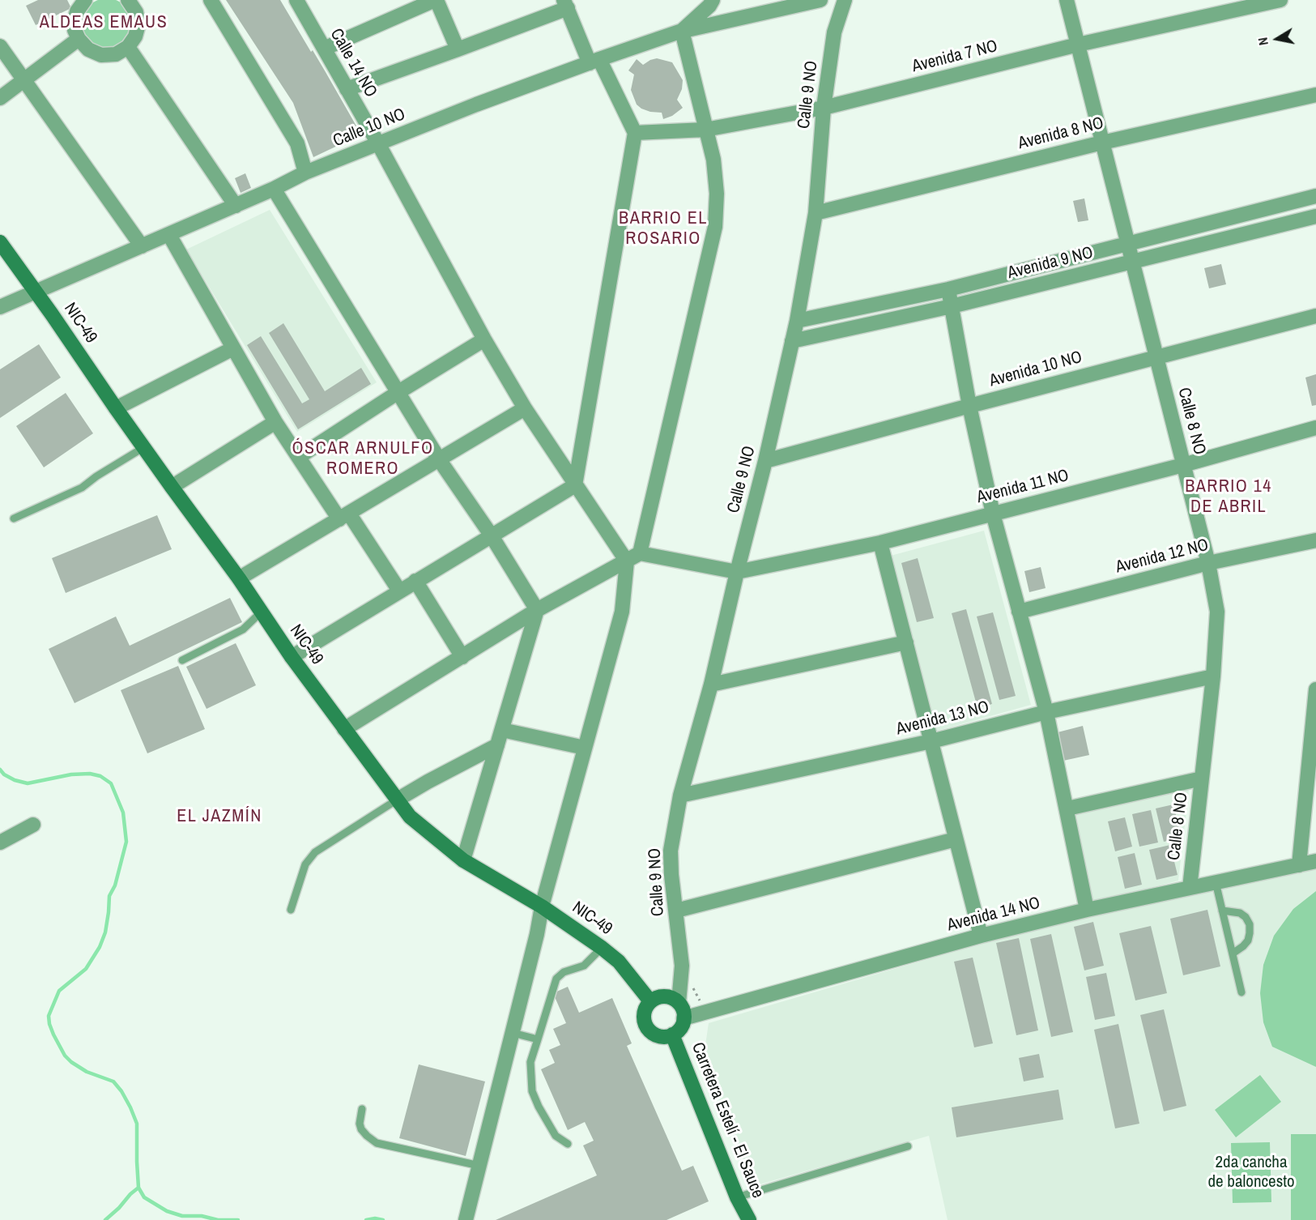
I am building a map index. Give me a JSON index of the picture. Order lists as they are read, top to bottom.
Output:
{
  "streets": {
    "street": [
      "Avenida 7 NO",
      "Calle 14 NO",
      "Calle 9 NO",
      "Calle 10 NO",
      "Avenida 8 NO",
      "Avenida 9 NO",
      "NIC-49",
      "Avenida 10 NO",
      "Calle 8 NO",
      "Avenida 11 NO",
      "Avenida 12 NO",
      "Avenida 13 NO",
      "Avenida 14 NO",
      "Carretera Estelí - El Sauce"
    ]
  },
  "crossings": [
    ["Avenida 7 NO", "Calle 9 NO"],
    ["Avenida 7 NO", "Calle 8 NO"],
    ["Calle 14 NO", "Calle 10 NO"],
    ["Calle 9 NO", "Avenida 8 NO"],
    ["Calle 9 NO", "Avenida 9 NO"],
    ["Calle 9 NO", "NIC-49"],
    ["Calle 9 NO", "Avenida 10 NO"],
    ["Calle 9 NO", "Avenida 11 NO"],
    ["Calle 9 NO", "Avenida 13 NO"],
    ["Calle 9 NO", "Avenida 14 NO"],
    ["Calle 9 NO", "Carretera Estelí - El Sauce"],
    ["Calle 10 NO", "NIC-49"],
    ["Avenida 8 NO", "Calle 8 NO"],
    ["Avenida 9 NO", "Calle 8 NO"],
    ["NIC-49", "Avenida 14 NO"],
    ["NIC-49", "Carretera Estelí - El Sauce"],
    ["Avenida 10 NO", "Calle 8 NO"],
    ["Calle 8 NO", "Avenida 11 NO"],
    ["Calle 8 NO", "Avenida 12 NO"],
    ["Calle 8 NO", "Avenida 13 NO"],
    ["Calle 8 NO", "Avenida 14 NO"],
    ["Avenida 14 NO", "Carretera Estelí - El Sauce"]
  ],
  "districts": [
    "ALDEAS EMAUS",
    "BARRIO EL ROSARIO",
    "ÓSCAR ARNULFO ROMERO",
    "BARRIO 14 DE ABRIL",
    "EL JAZMÍN"
  ],
  "parks": ["2da cancha de baloncesto"],
  "north": "left"
}
